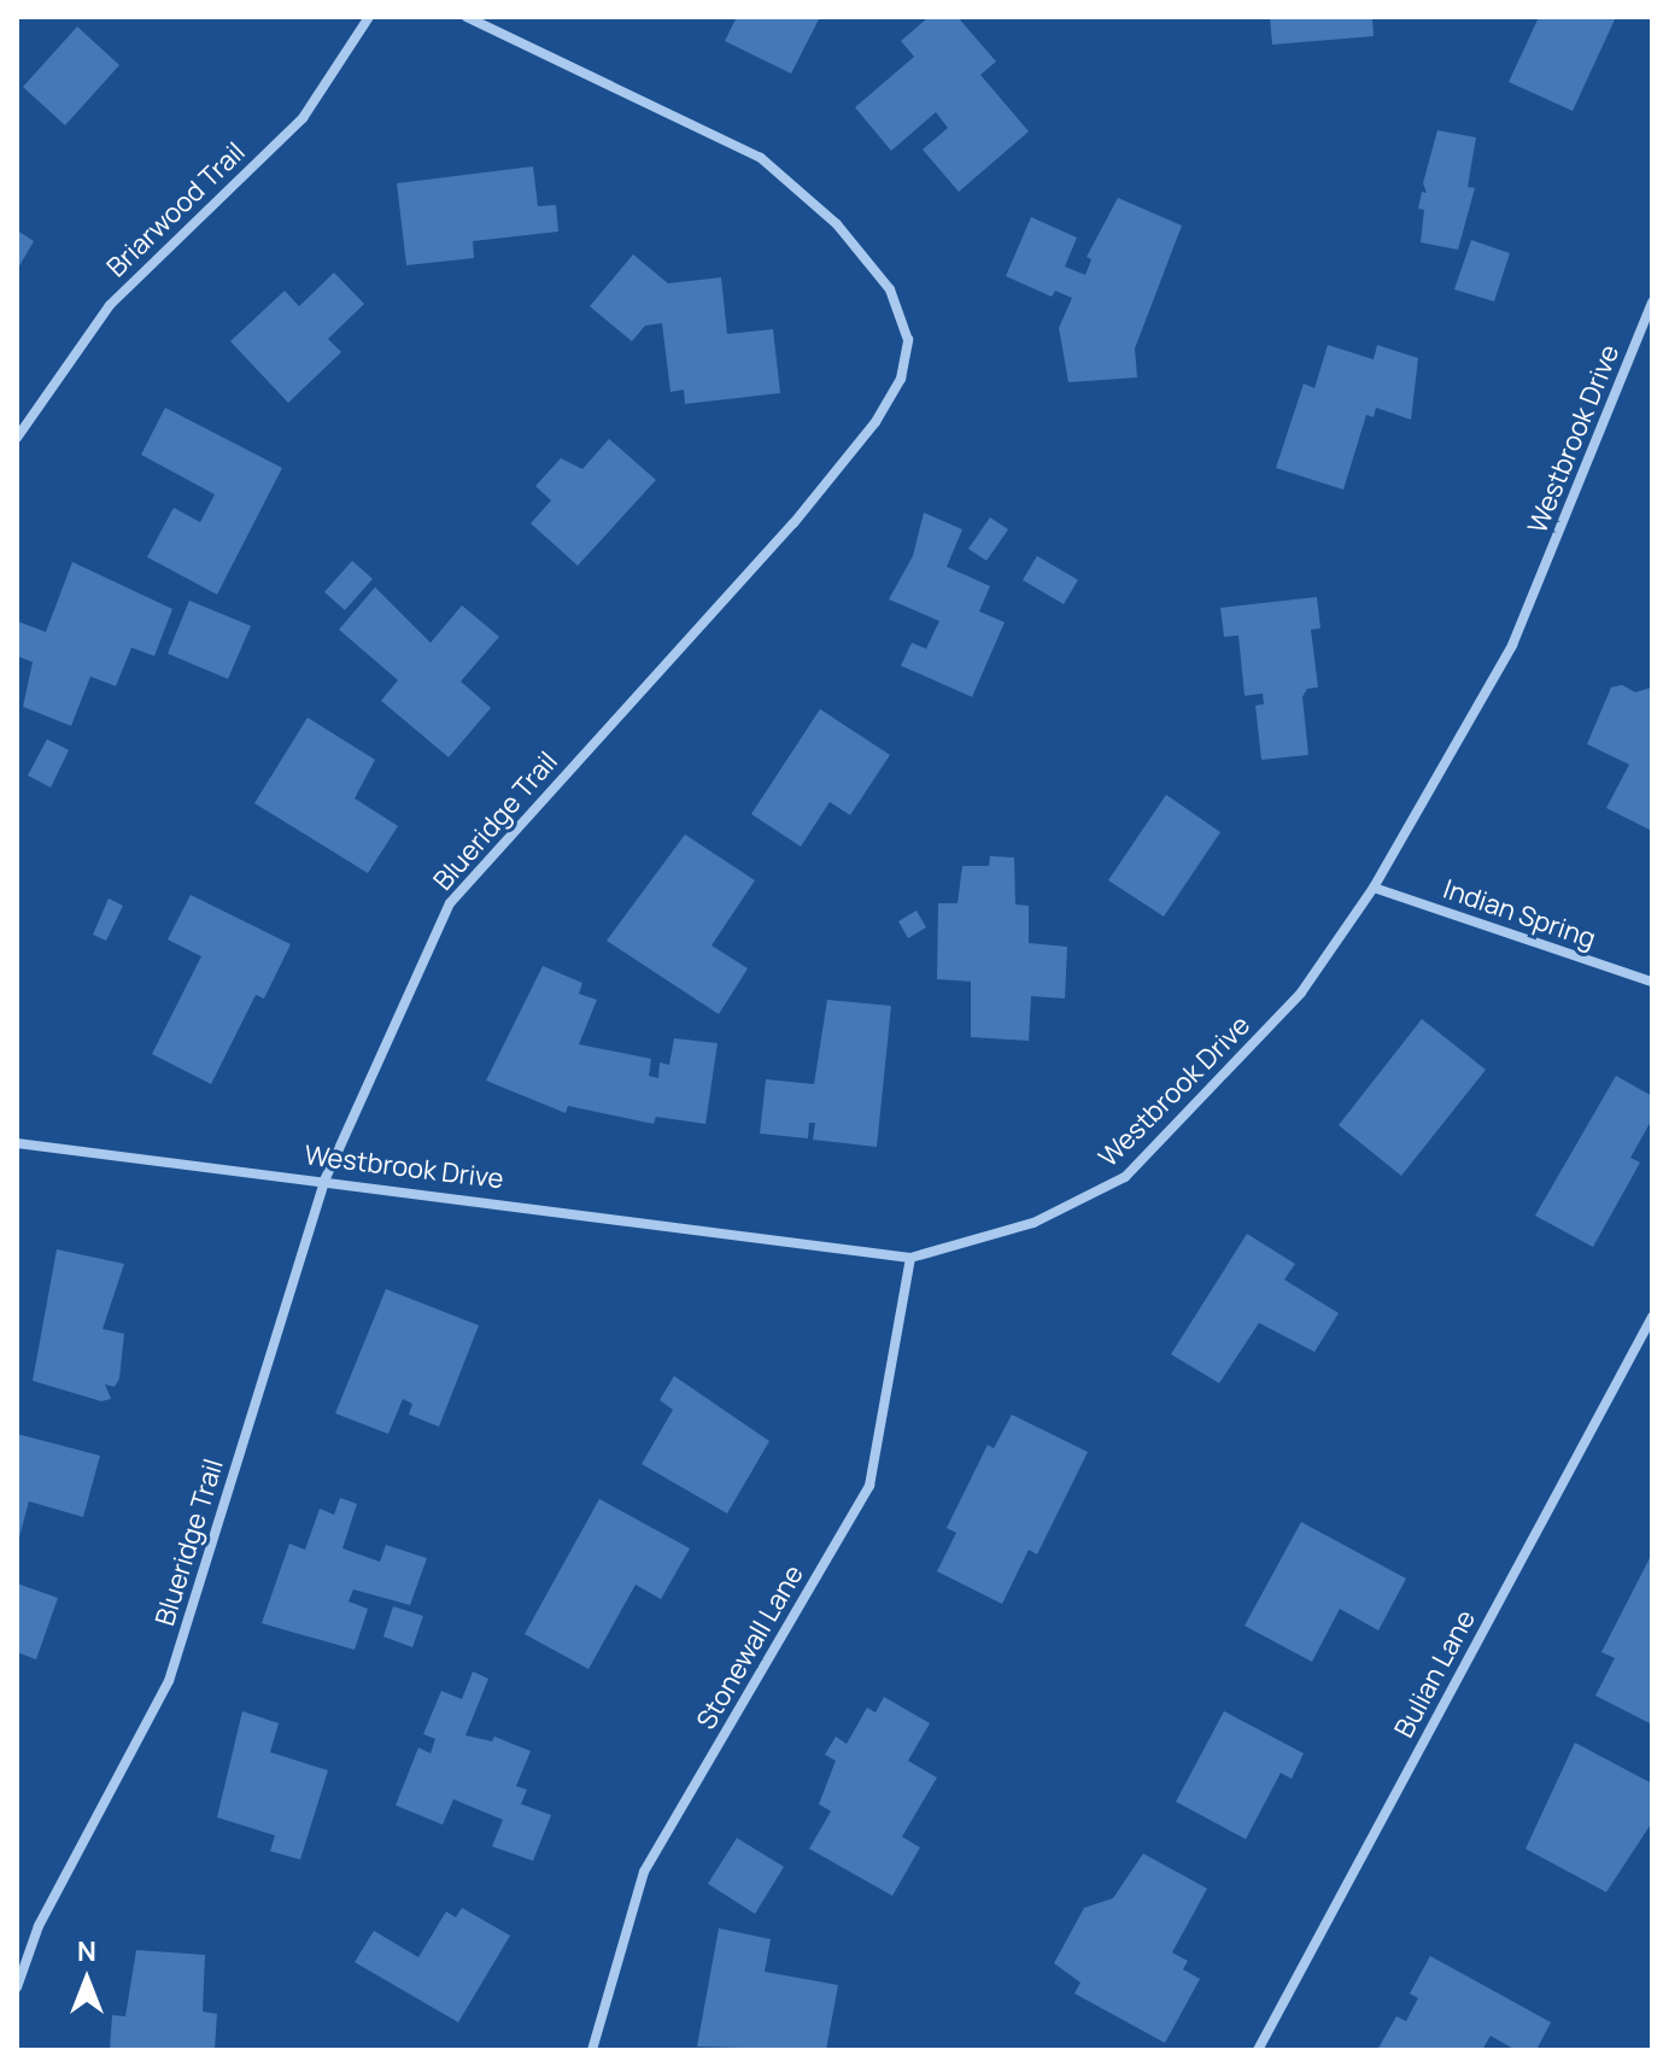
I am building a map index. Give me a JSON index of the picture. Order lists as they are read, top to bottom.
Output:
{
  "streets": {
    "street": [
      "Briarwood Trail",
      "Westbrook Drive",
      "Blueridge Trail",
      "Indian Spring",
      "Stonewall Lane",
      "Bulian Lane"
    ]
  },
  "crossings": [
    ["Westbrook Drive", "Blueridge Trail"],
    ["Westbrook Drive", "Indian Spring"],
    ["Westbrook Drive", "Stonewall Lane"]
  ],
  "north": "top"
}
